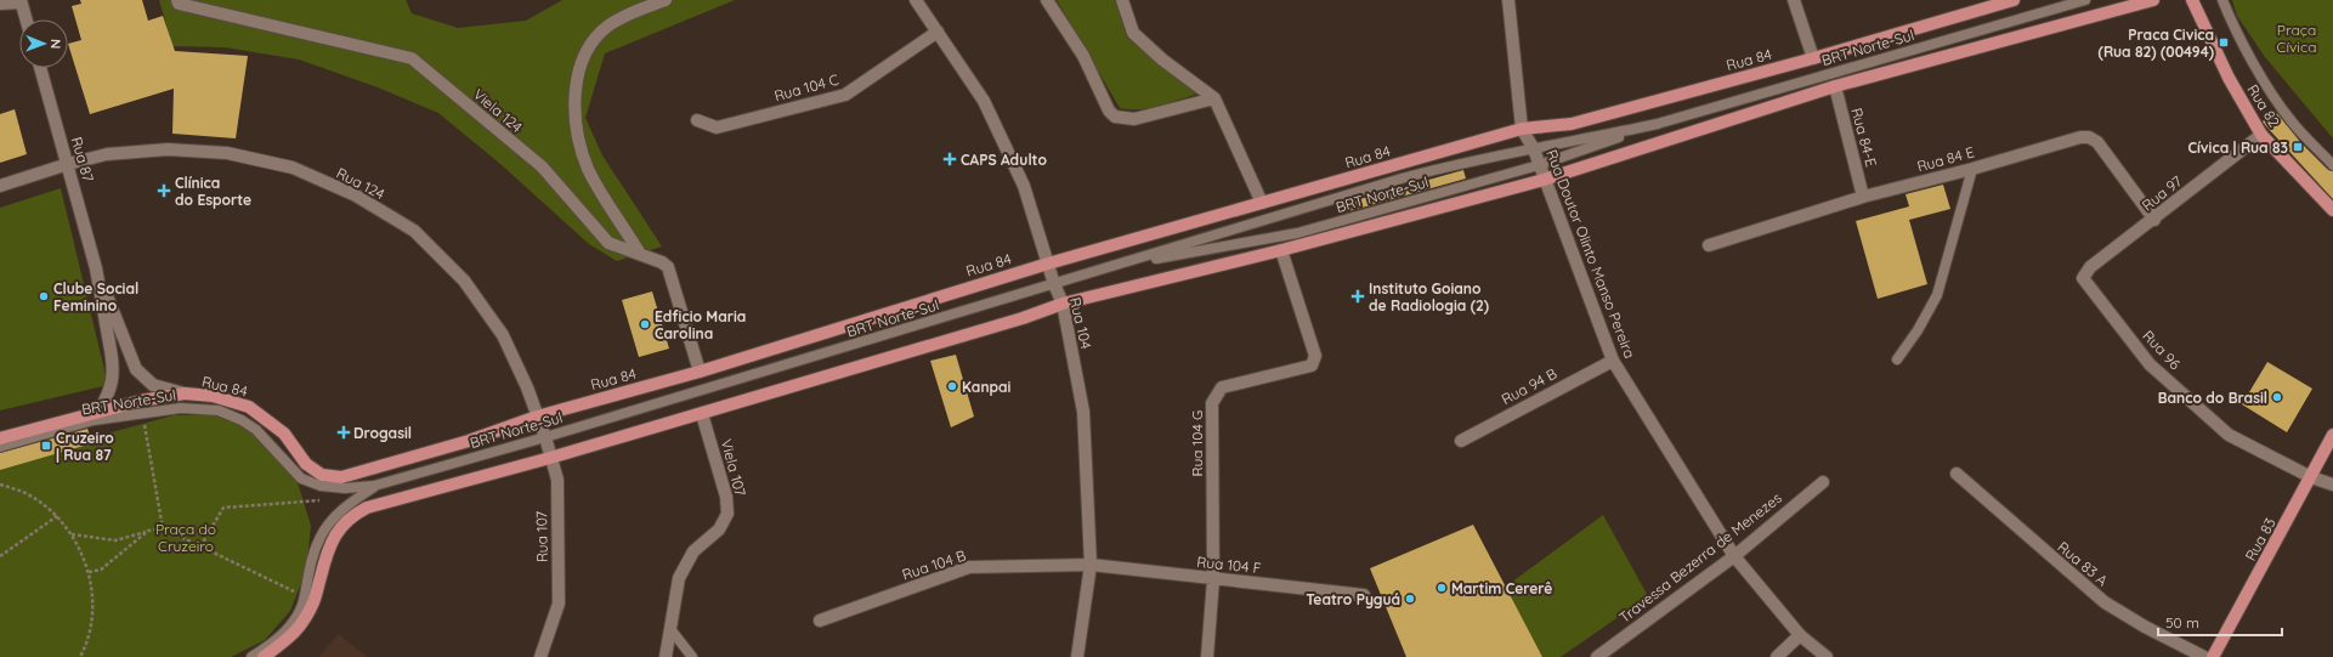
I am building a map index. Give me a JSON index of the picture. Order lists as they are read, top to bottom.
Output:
{
  "streets": {
    "main road": ["Rua 84", "Rua 82", "Rua 83"],
    "street": [
      "Rua 104 C",
      "Viela 124",
      "Rua 84-E",
      "Rua 87",
      "Rua 84 E",
      "Rua 124",
      "Rua 97",
      "Rua Doutor Olinto Manso Pereira",
      "Rua 104",
      "Rua 96",
      "Rua 94 B",
      "Rua 104 G",
      "Viela 107",
      "Rua 107",
      "Travessa Bezerra de Menezes",
      "Rua 83 A",
      "Rua 104 B",
      "Rua 104 F"
    ],
    "lane": ["BRT Norte-Sul"]
  },
  "crossings": [
    ["BRT Norte-Sul", "Rua Doutor Olinto Manso Pereira"],
    ["BRT Norte-Sul", "Rua 104"],
    ["BRT Norte-Sul", "Rua 107"],
    ["Rua 84", "Viela 124"],
    ["Rua 84", "Rua 87"],
    ["Rua 84", "Rua 124"],
    ["Rua 84", "Rua Doutor Olinto Manso Pereira"],
    ["Rua 84", "Rua 104"],
    ["Rua 84", "Rua 107"],
    ["Rua 104 C", "Rua 104"],
    ["Rua 82", "Rua 97"],
    ["Rua 84-E", "Rua 84 E"],
    ["Rua 87", "Rua 124"],
    ["Rua 84 E", "Rua 97"],
    ["Rua 124", "Rua 107"],
    ["Rua 97", "Rua 96"],
    ["Rua Doutor Olinto Manso Pereira", "Rua 94 B"],
    ["Rua Doutor Olinto Manso Pereira", "Travessa Bezerra de Menezes"],
    ["Rua 104", "Rua 104 B"],
    ["Rua 104", "Rua 104 F"],
    ["Rua 96", "Rua 83"],
    ["Rua 104 G", "Rua 104 F"],
    ["Rua 104 B", "Rua 104 F"]
  ],
  "parks": ["Praça Cívica", "Praça do Cruzeiro"],
  "places": {
    "transit": ["Praca Civica (Rua 82) (00494)", "Cívica | Rua 83", "Cruzeiro | Rua 87"],
    "health": [
      "CAPS Adulto",
      "Clínica do Esporte",
      "Instituto Goiano de Radiologia (2)",
      "Drogasil"
    ],
    "other": [
      "Clube Social Feminino",
      "Edficio Maria Carolina",
      "Kanpai",
      "Banco do Brasil",
      "Martim Cererê",
      "Teatro Pyguá"
    ]
  },
  "scale_bar": "50 m",
  "north": "right"
}
